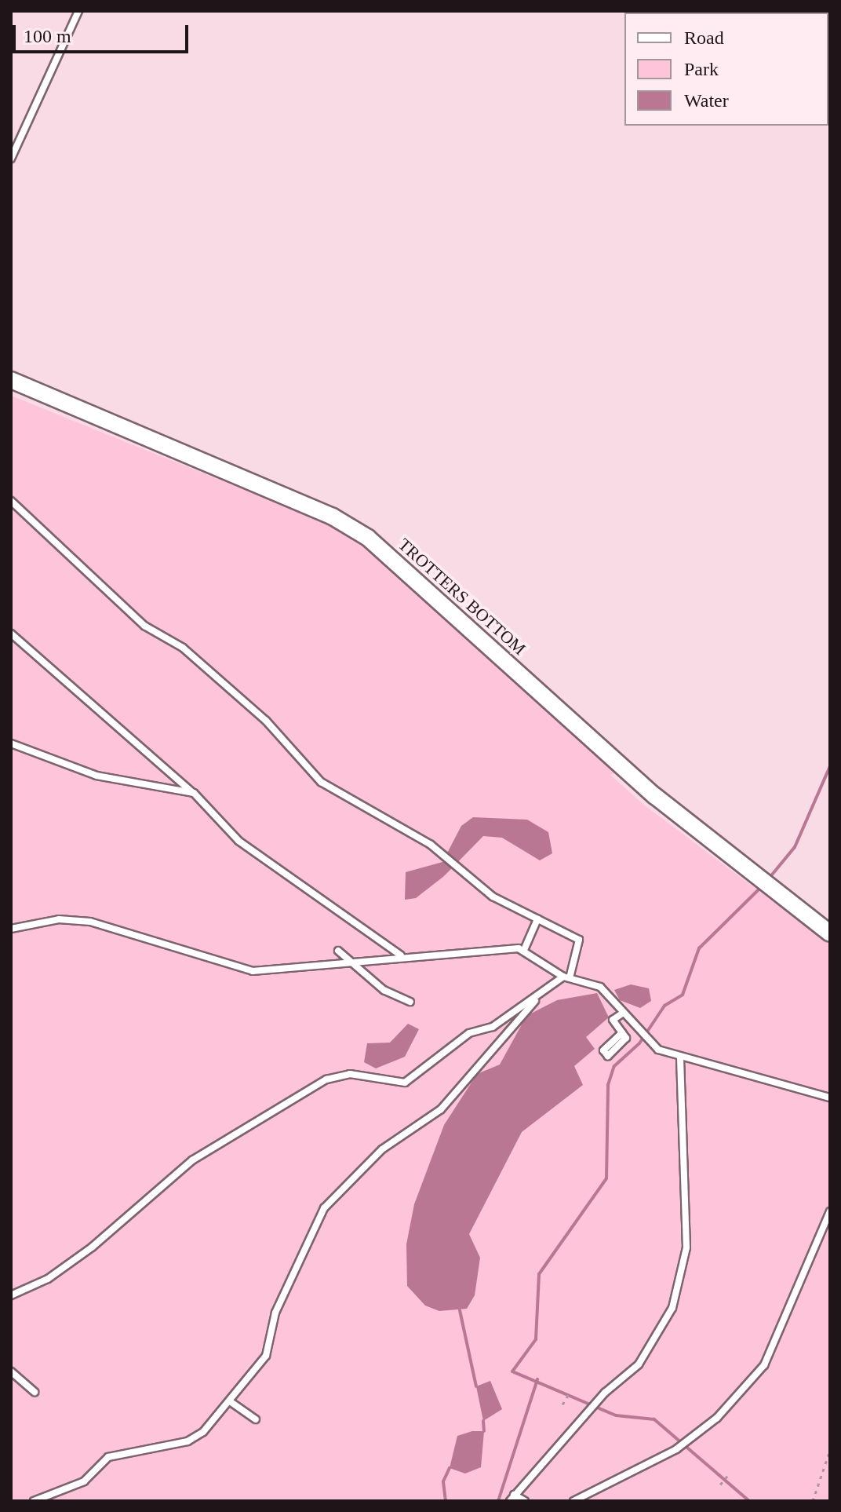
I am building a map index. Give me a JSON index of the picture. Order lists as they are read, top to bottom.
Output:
{
  "streets": {
    "street": ["TROTTERS BOTTOM"]
  },
  "legend": ["Road", "Park", "Water"],
  "scale_bar": "100 m"
}
